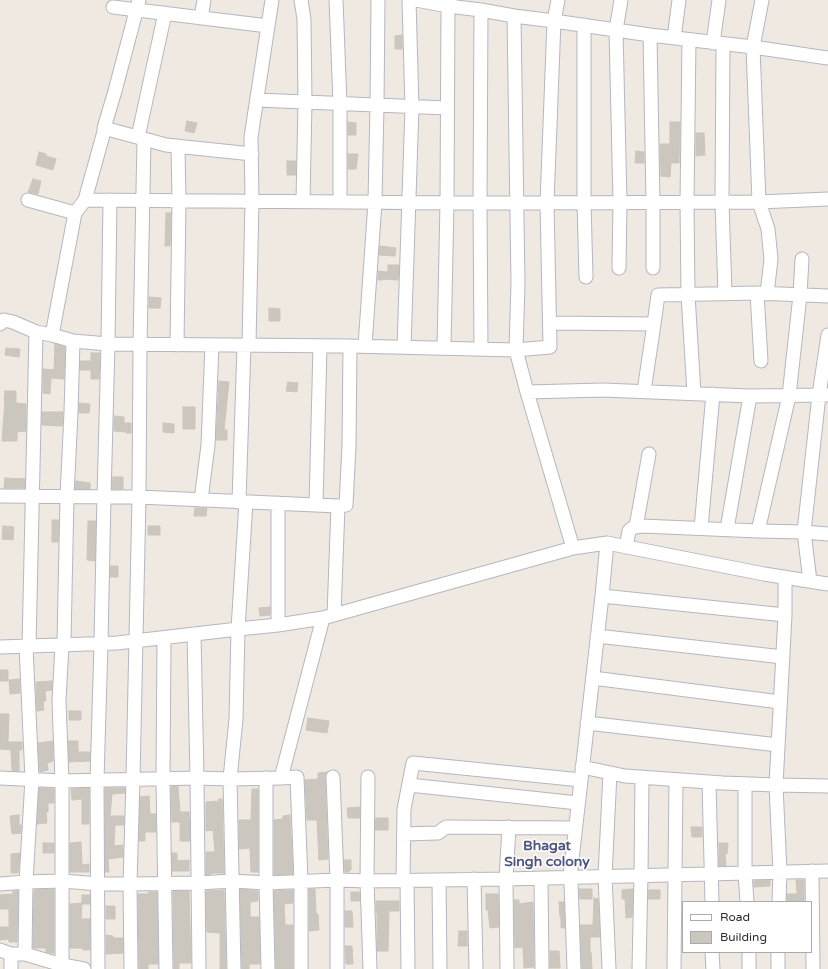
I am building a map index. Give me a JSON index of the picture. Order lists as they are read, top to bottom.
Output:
{
  "districts": ["Bhagat Singh colony"],
  "legend": ["Road", "Building"]
}
